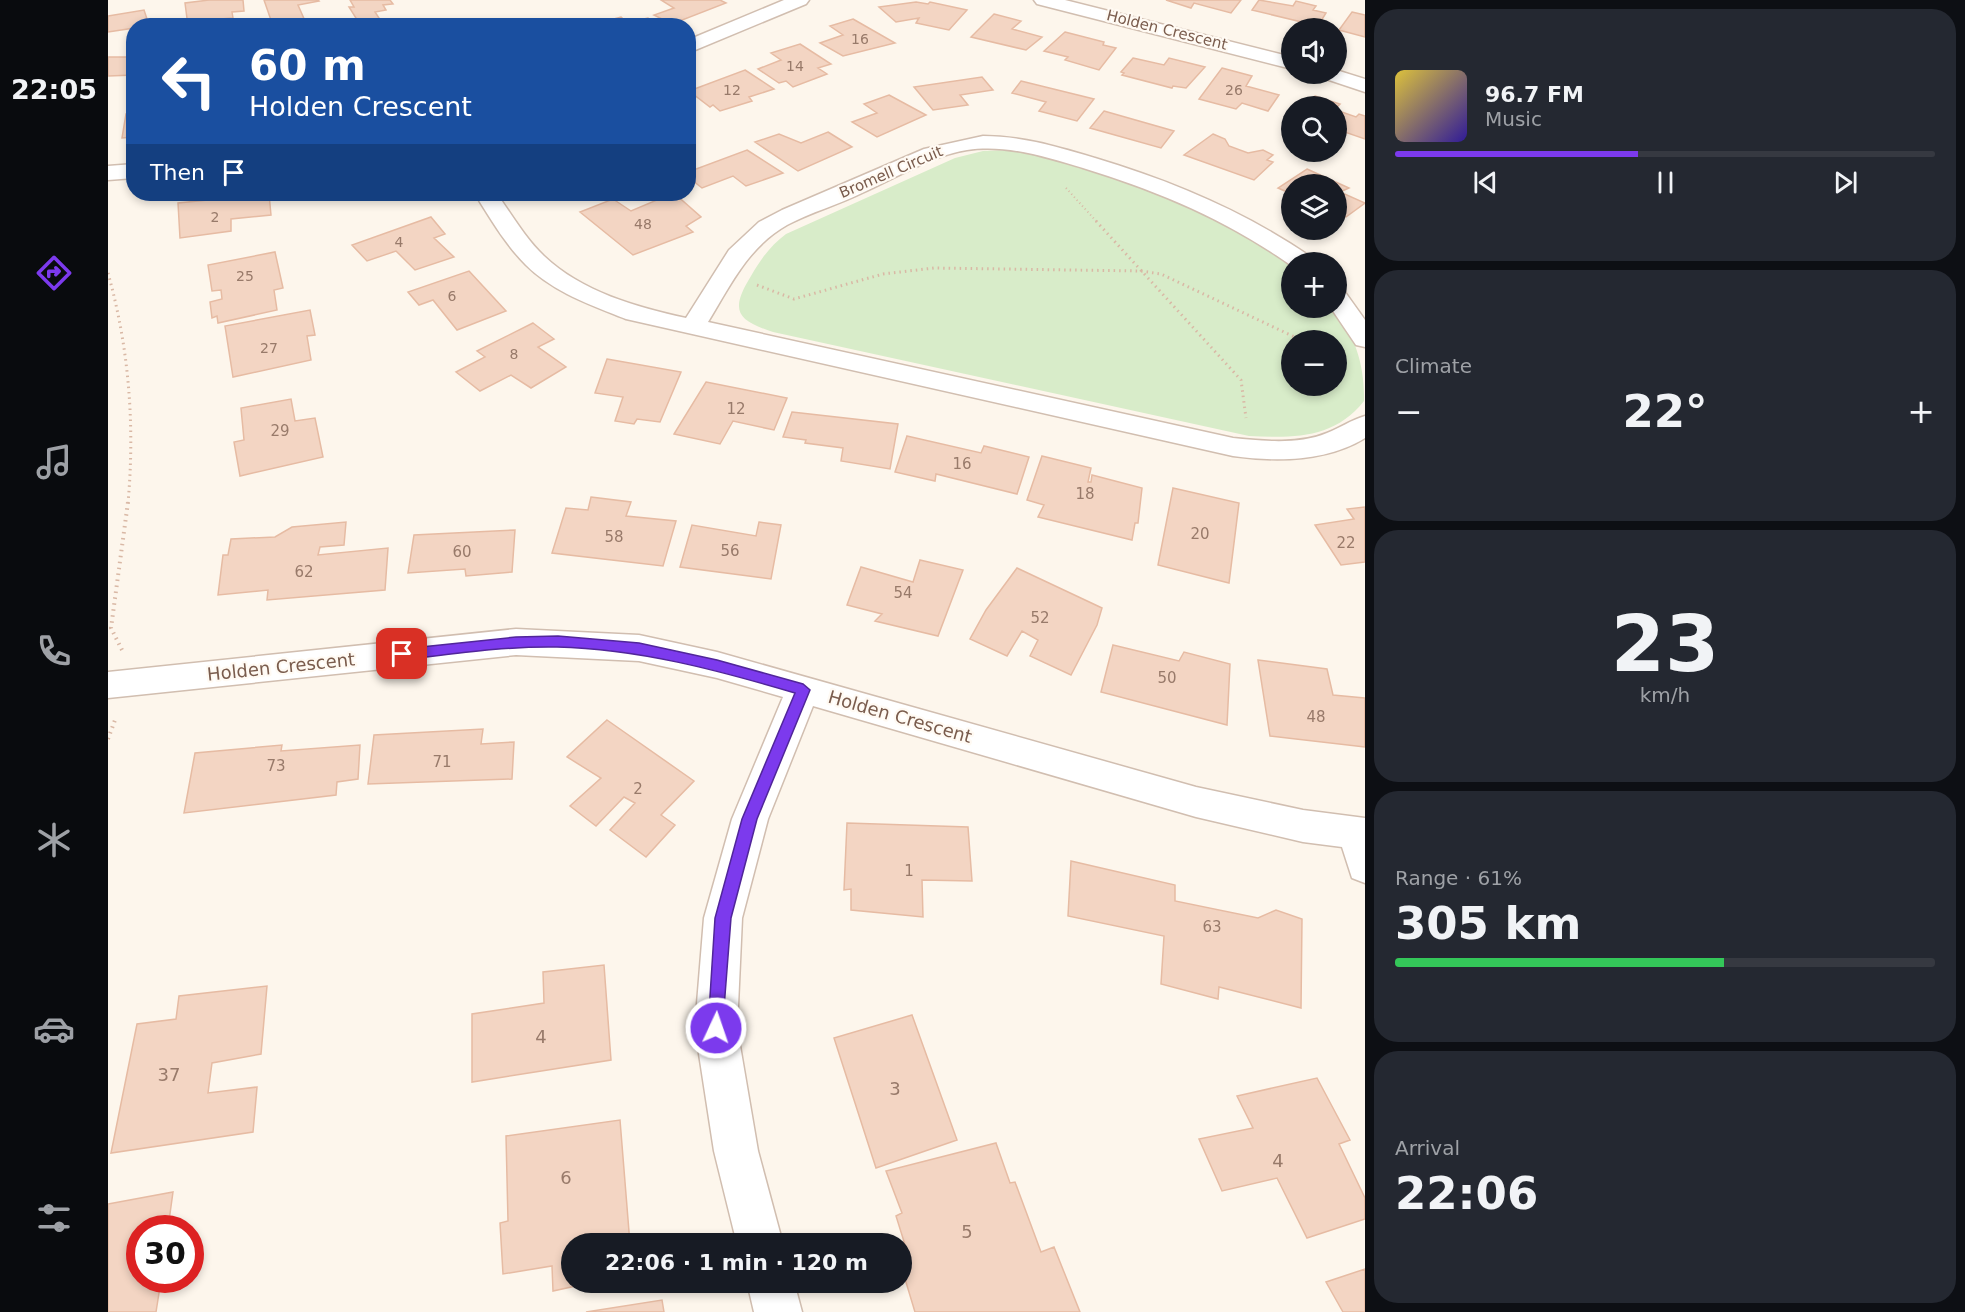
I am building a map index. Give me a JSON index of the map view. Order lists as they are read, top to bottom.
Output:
{
  "streets": {
    "street": ["Holden Crescent", "Bromell Circuit"]
  },
  "house_numbers": [
    "16",
    "14",
    "12",
    "26",
    "2",
    "48",
    "4",
    "25",
    "6",
    "27",
    "8",
    "12",
    "29",
    "16",
    "18",
    "20",
    "58",
    "22",
    "56",
    "60",
    "62",
    "54",
    "52",
    "50",
    "48",
    "71",
    "73",
    "2",
    "1",
    "63",
    "4",
    "37",
    "3",
    "4",
    "6",
    "5"
  ],
  "page": {
    "tabs": "22:05",
    "map_buttons": ["+", "−"],
    "turn": ["60 m", "Holden Crescent"],
    "song": ["96.7 FM", "Music"],
    "then": "Then",
    "tile": [
      "Climate",
      ["23", "km/h"],
      ["Range · 61%", "305 km"],
      ["Arrival", "22:06"]
    ],
    "heat": ["−", "22°", "+"],
    "limit": "30",
    "trip": "22:06 · 1 min · 120 m"
  }
}
